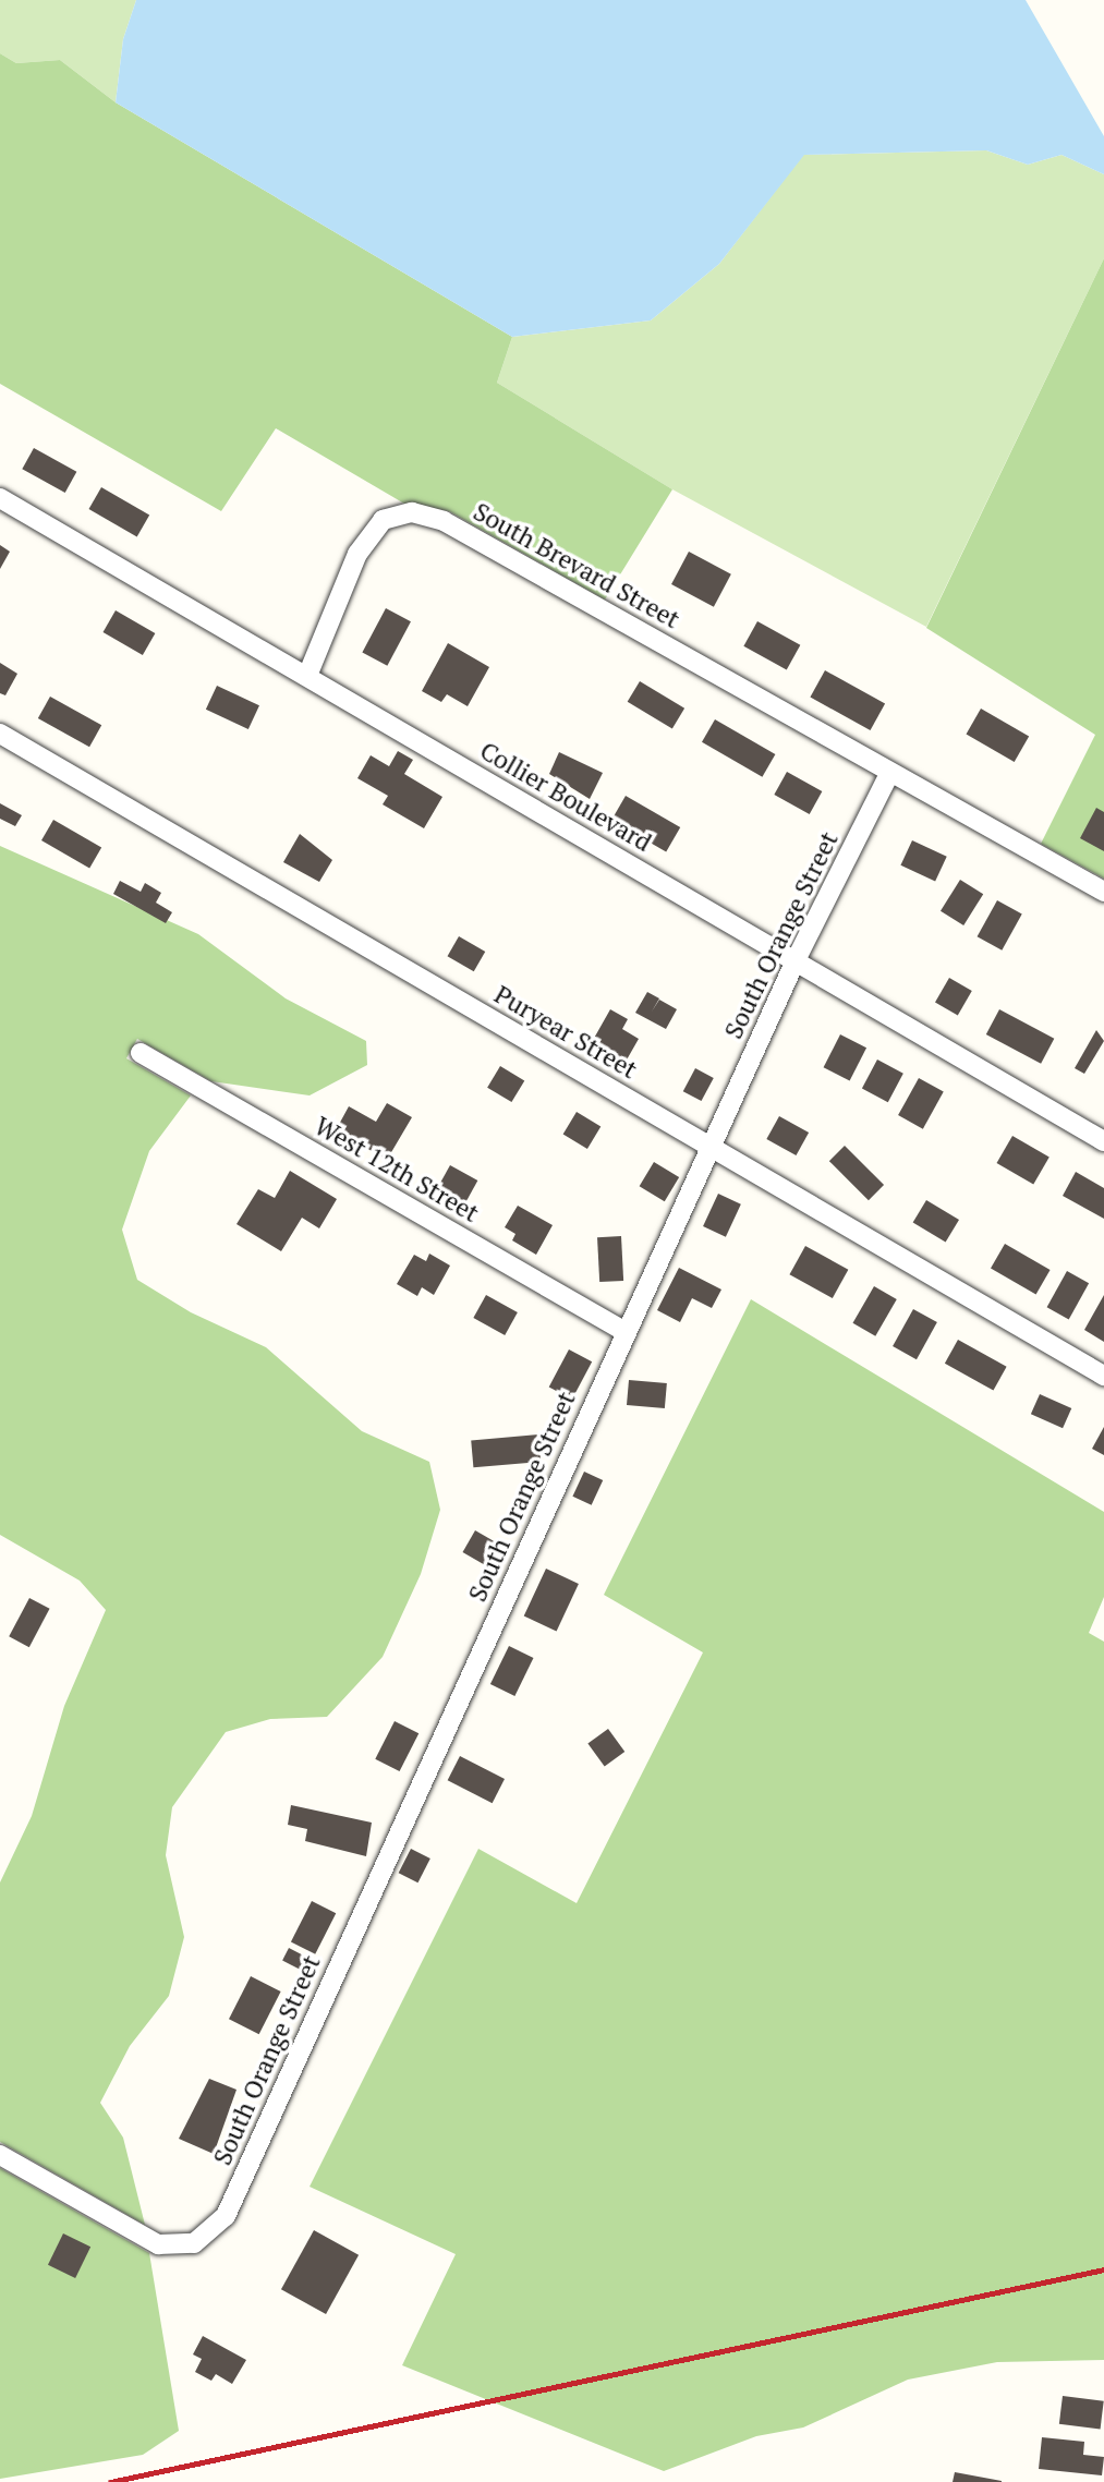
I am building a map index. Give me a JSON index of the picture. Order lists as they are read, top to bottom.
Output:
{
  "streets": {
    "street": [
      "South Brevard Street",
      "Collier Boulevard",
      "South Orange Street",
      "Puryear Street",
      "West 12th Street"
    ]
  },
  "crossings": [
    ["South Brevard Street", "Collier Boulevard"],
    ["South Brevard Street", "South Orange Street"],
    ["Collier Boulevard", "South Orange Street"],
    ["South Orange Street", "Puryear Street"],
    ["South Orange Street", "West 12th Street"]
  ]
}
